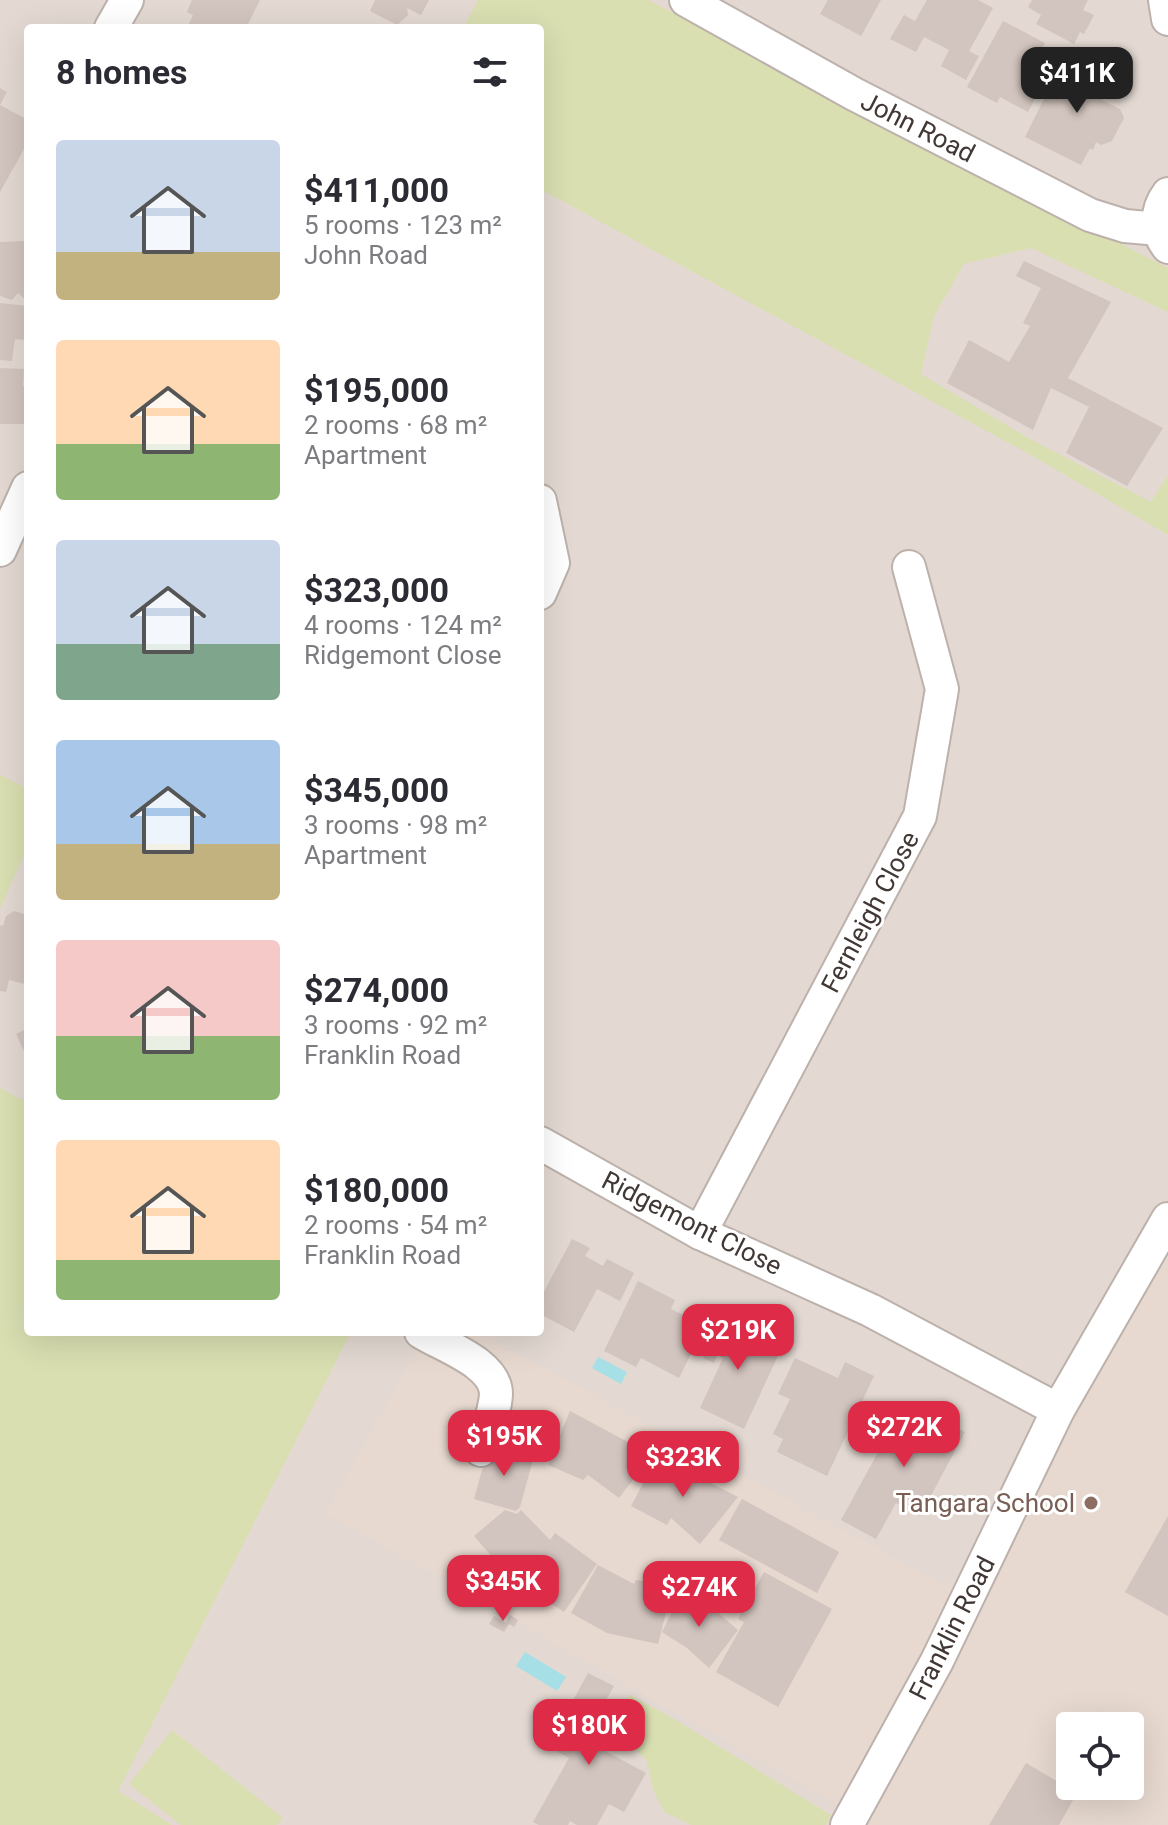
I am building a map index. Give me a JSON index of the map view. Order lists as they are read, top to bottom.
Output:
{
  "streets": {
    "street": [
      "John Road",
      "Fernleigh Close",
      "Ridgemont Close",
      "Franklin Road"
    ]
  },
  "crossings": [
    ["Fernleigh Close", "Ridgemont Close"],
    ["Ridgemont Close", "Franklin Road"]
  ],
  "places": ["Tangara School"],
  "page": {
    "heading": "8 homes",
    "price": [
      "$411K",
      "$219K",
      "$272K",
      "$195K",
      "$323K",
      "$345K",
      "$274K",
      "$180K"
    ],
    "list": [
      {
        "name": "$411,000",
        "note": "5 rooms · 123 m² · John Road"
      },
      {
        "name": "$195,000",
        "note": "2 rooms · 68 m² · Apartment"
      },
      {
        "name": "$323,000",
        "note": "4 rooms · 124 m² · Ridgemont Close"
      },
      {
        "name": "$345,000",
        "note": "3 rooms · 98 m² · Apartment"
      },
      {
        "name": "$274,000",
        "note": "3 rooms · 92 m² · Franklin Road"
      },
      {
        "name": "$180,000",
        "note": "2 rooms · 54 m² · Franklin Road"
      }
    ]
  }
}
